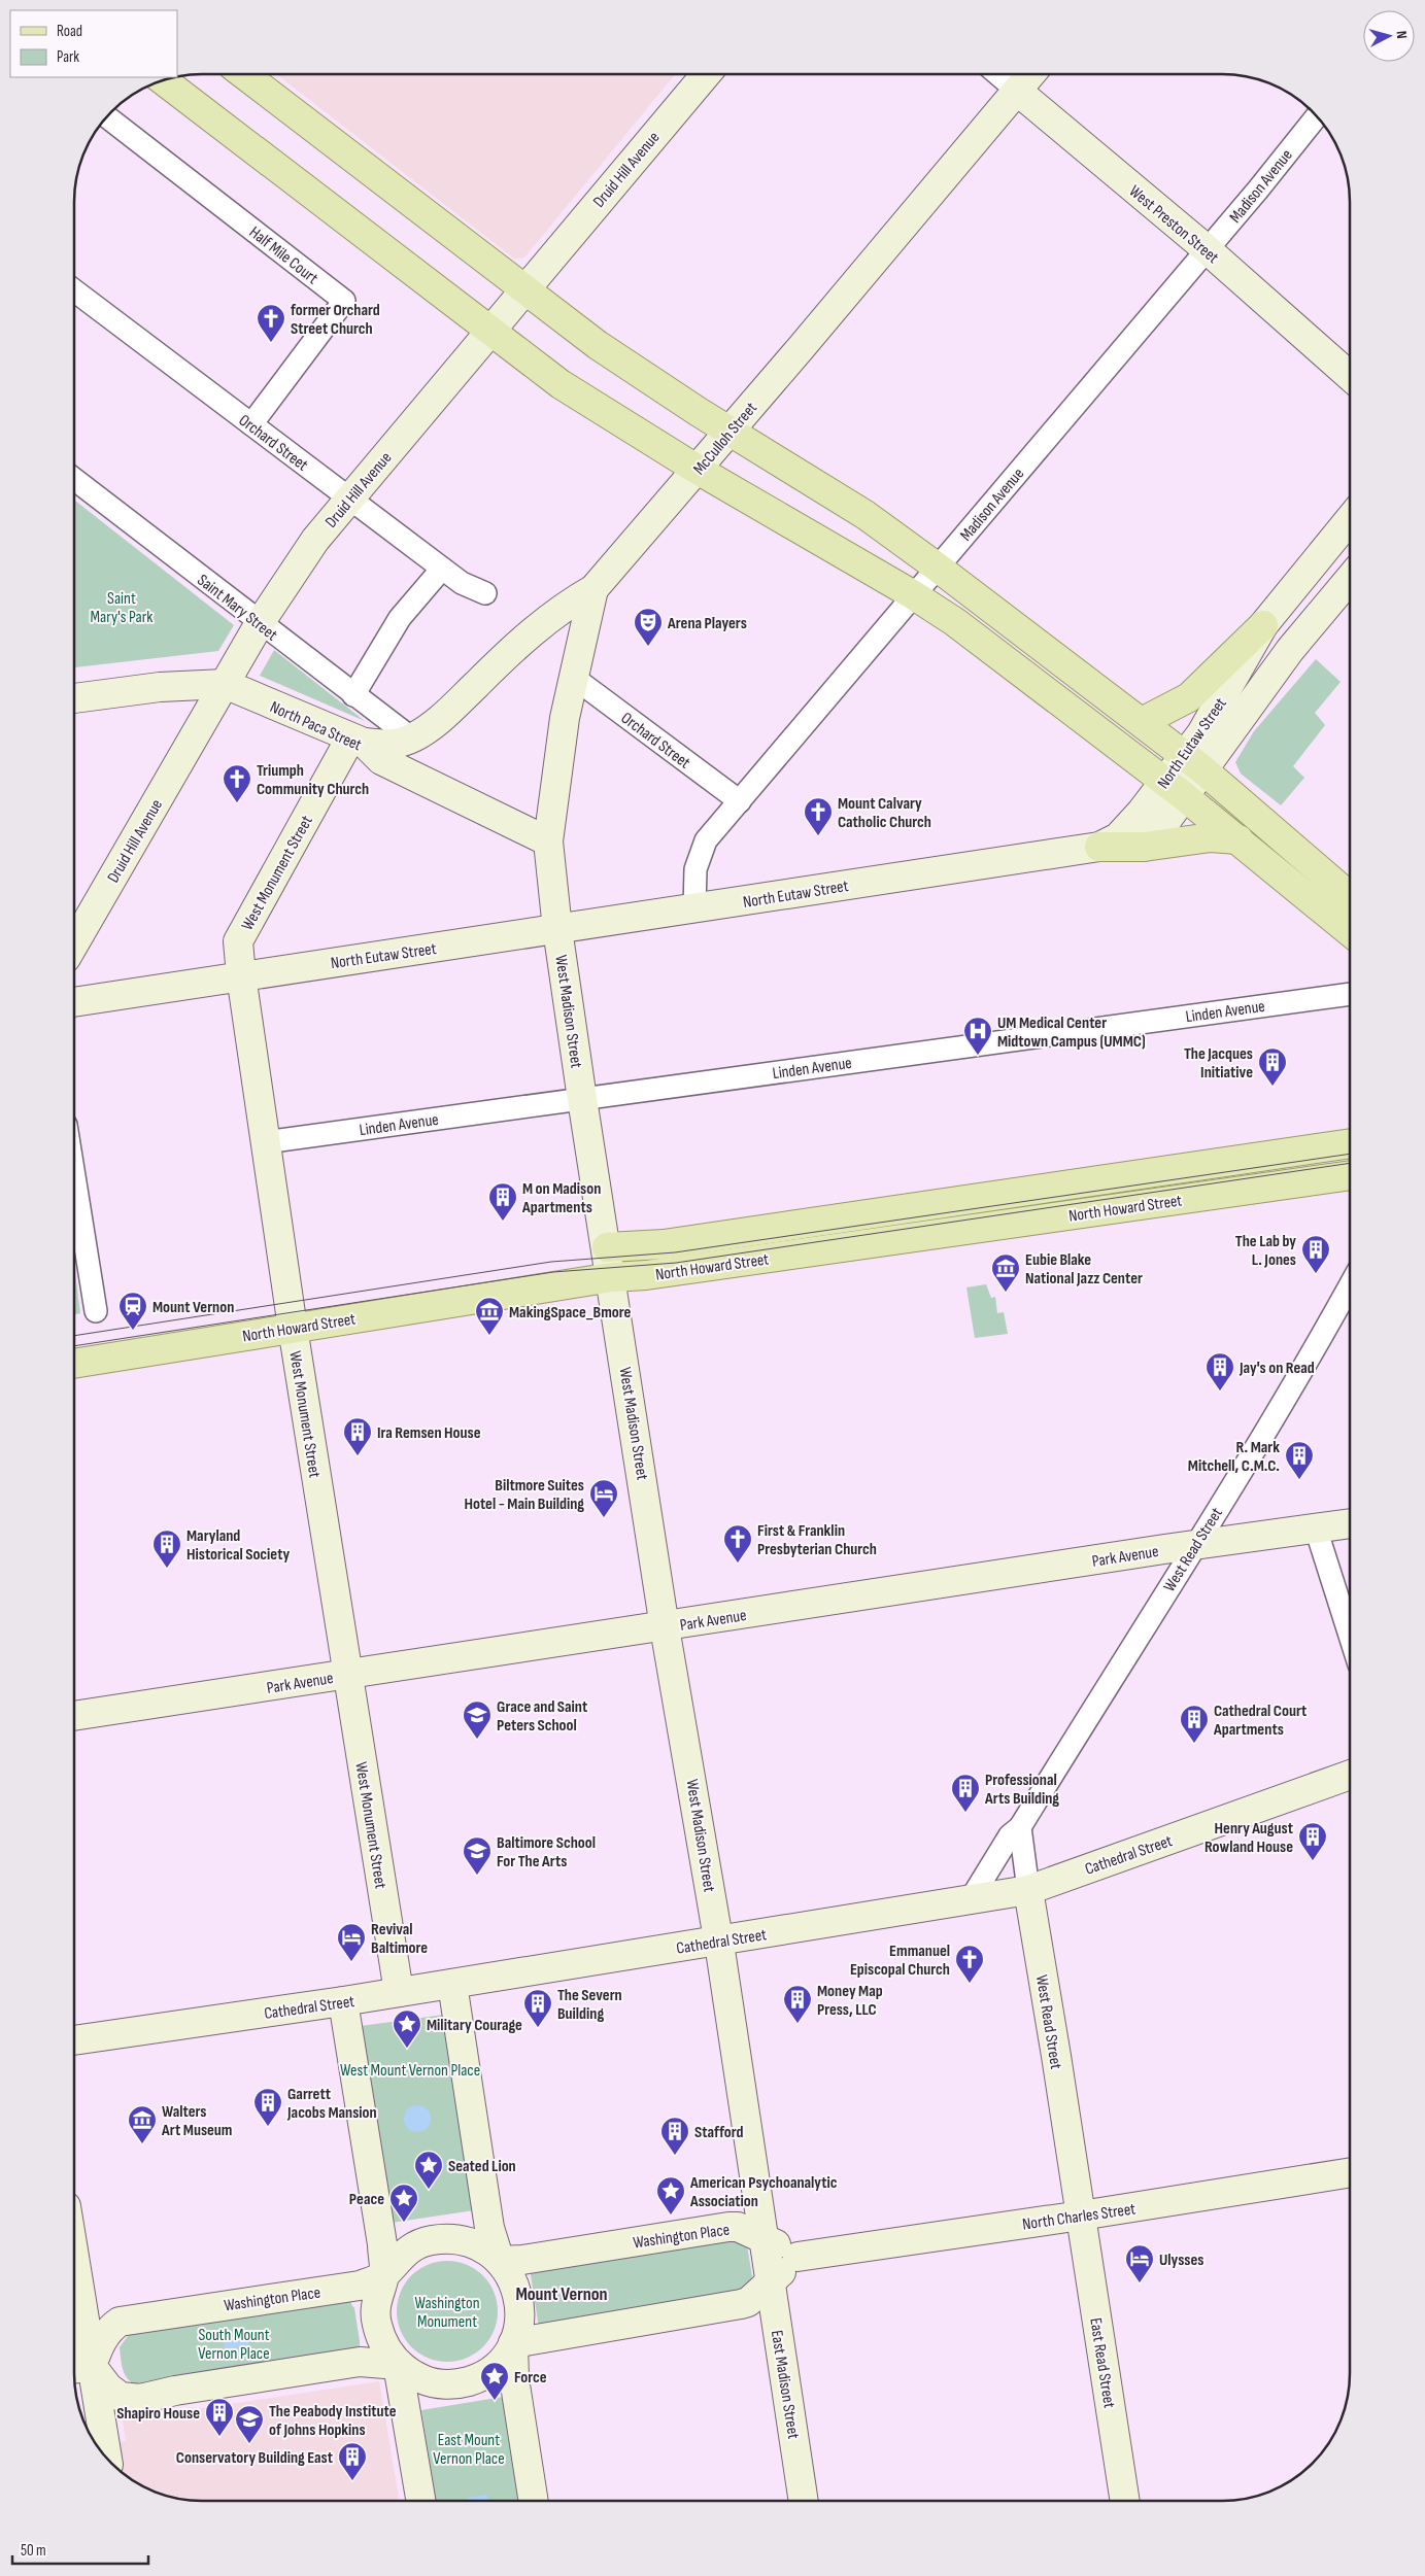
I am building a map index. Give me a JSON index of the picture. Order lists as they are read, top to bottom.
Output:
{
  "streets": {
    "main road": [
      "Druid Hill Avenue",
      "West Preston Street",
      "McCulloh Street",
      "North Paca Street",
      "North Eutaw Street",
      "West Monument Street",
      "West Madison Street",
      "North Howard Street",
      "West Read Street",
      "Park Avenue",
      "Cathedral Street",
      "North Charles Street",
      "Washington Place",
      "East Read Street",
      "East Madison Street"
    ],
    "street": [
      "Madison Avenue",
      "Half Mile Court",
      "Orchard Street",
      "Saint Mary Street",
      "Linden Avenue"
    ]
  },
  "crossings": [
    ["Druid Hill Avenue", "Orchard Street"],
    ["Druid Hill Avenue", "Saint Mary Street"],
    ["Druid Hill Avenue", "North Paca Street"],
    ["Madison Avenue", "West Preston Street"],
    ["Madison Avenue", "Orchard Street"],
    ["Madison Avenue", "North Eutaw Street"],
    ["West Preston Street", "McCulloh Street"],
    ["Half Mile Court", "Orchard Street"],
    ["McCulloh Street", "Saint Mary Street"],
    ["McCulloh Street", "North Paca Street"],
    ["McCulloh Street", "West Monument Street"],
    ["McCulloh Street", "West Madison Street"],
    ["Orchard Street", "West Madison Street"],
    ["North Paca Street", "West Monument Street"],
    ["North Paca Street", "West Madison Street"],
    ["North Eutaw Street", "West Monument Street"],
    ["North Eutaw Street", "West Madison Street"],
    ["West Monument Street", "Linden Avenue"],
    ["West Monument Street", "North Howard Street"],
    ["West Monument Street", "Park Avenue"],
    ["West Monument Street", "Cathedral Street"],
    ["Linden Avenue", "West Madison Street"],
    ["West Madison Street", "North Howard Street"],
    ["West Madison Street", "Park Avenue"],
    ["West Madison Street", "Cathedral Street"],
    ["West Madison Street", "Washington Place"],
    ["West Madison Street", "East Madison Street"],
    ["West Read Street", "Park Avenue"],
    ["West Read Street", "Cathedral Street"],
    ["West Read Street", "North Charles Street"],
    ["West Read Street", "East Read Street"],
    ["North Charles Street", "Washington Place"],
    ["North Charles Street", "East Read Street"],
    ["Washington Place", "East Madison Street"]
  ],
  "districts": ["Mount Vernon"],
  "parks": [
    "Saint Mary's Park",
    "West Mount Vernon Place",
    "Washington Monument",
    "South Mount Vernon Place",
    "East Mount Vernon Place"
  ],
  "places": {
    "church": [
      "former Orchard Street Church",
      "Triumph Community Church",
      "Mount Calvary Catholic Church",
      "First & Franklin Presbyterian Church",
      "Emmanuel Episcopal Church"
    ],
    "theatre": ["Arena Players"],
    "hospital": ["UM Medical Center Midtown Campus (UMMC)"],
    "building": [
      "The Jacques Initiative",
      "M on Madison Apartments",
      "The Lab by L. Jones",
      "Jay's on Read",
      "Ira Remsen House",
      "R. Mark Mitchell, C.M.C.",
      "Maryland Historical Society",
      "Cathedral Court Apartments",
      "Professional Arts Building",
      "Henry August Rowland House",
      "Money Map Press, LLC",
      "The Severn Building",
      "Garrett Jacobs Mansion",
      "Stafford",
      "Shapiro House",
      "Conservatory Building East"
    ],
    "museum": ["Eubie Blake National Jazz Center", "MakingSpace_Bmore", "Walters Art Museum"],
    "station": ["Mount Vernon"],
    "hotel": ["Biltmore Suites Hotel - Main Building", "Revival Baltimore", "Ulysses"],
    "school or university": ["Grace and Saint Peters School", "Baltimore School For The Arts", "The Peabody Institute of Johns Hopkins"],
    "place": [
      "Military Courage",
      "Seated Lion",
      "American Psychoanalytic Association",
      "Peace",
      "Force"
    ]
  },
  "legend": ["Road", "Park"],
  "scale_bar": "50 m",
  "north": "right"
}
